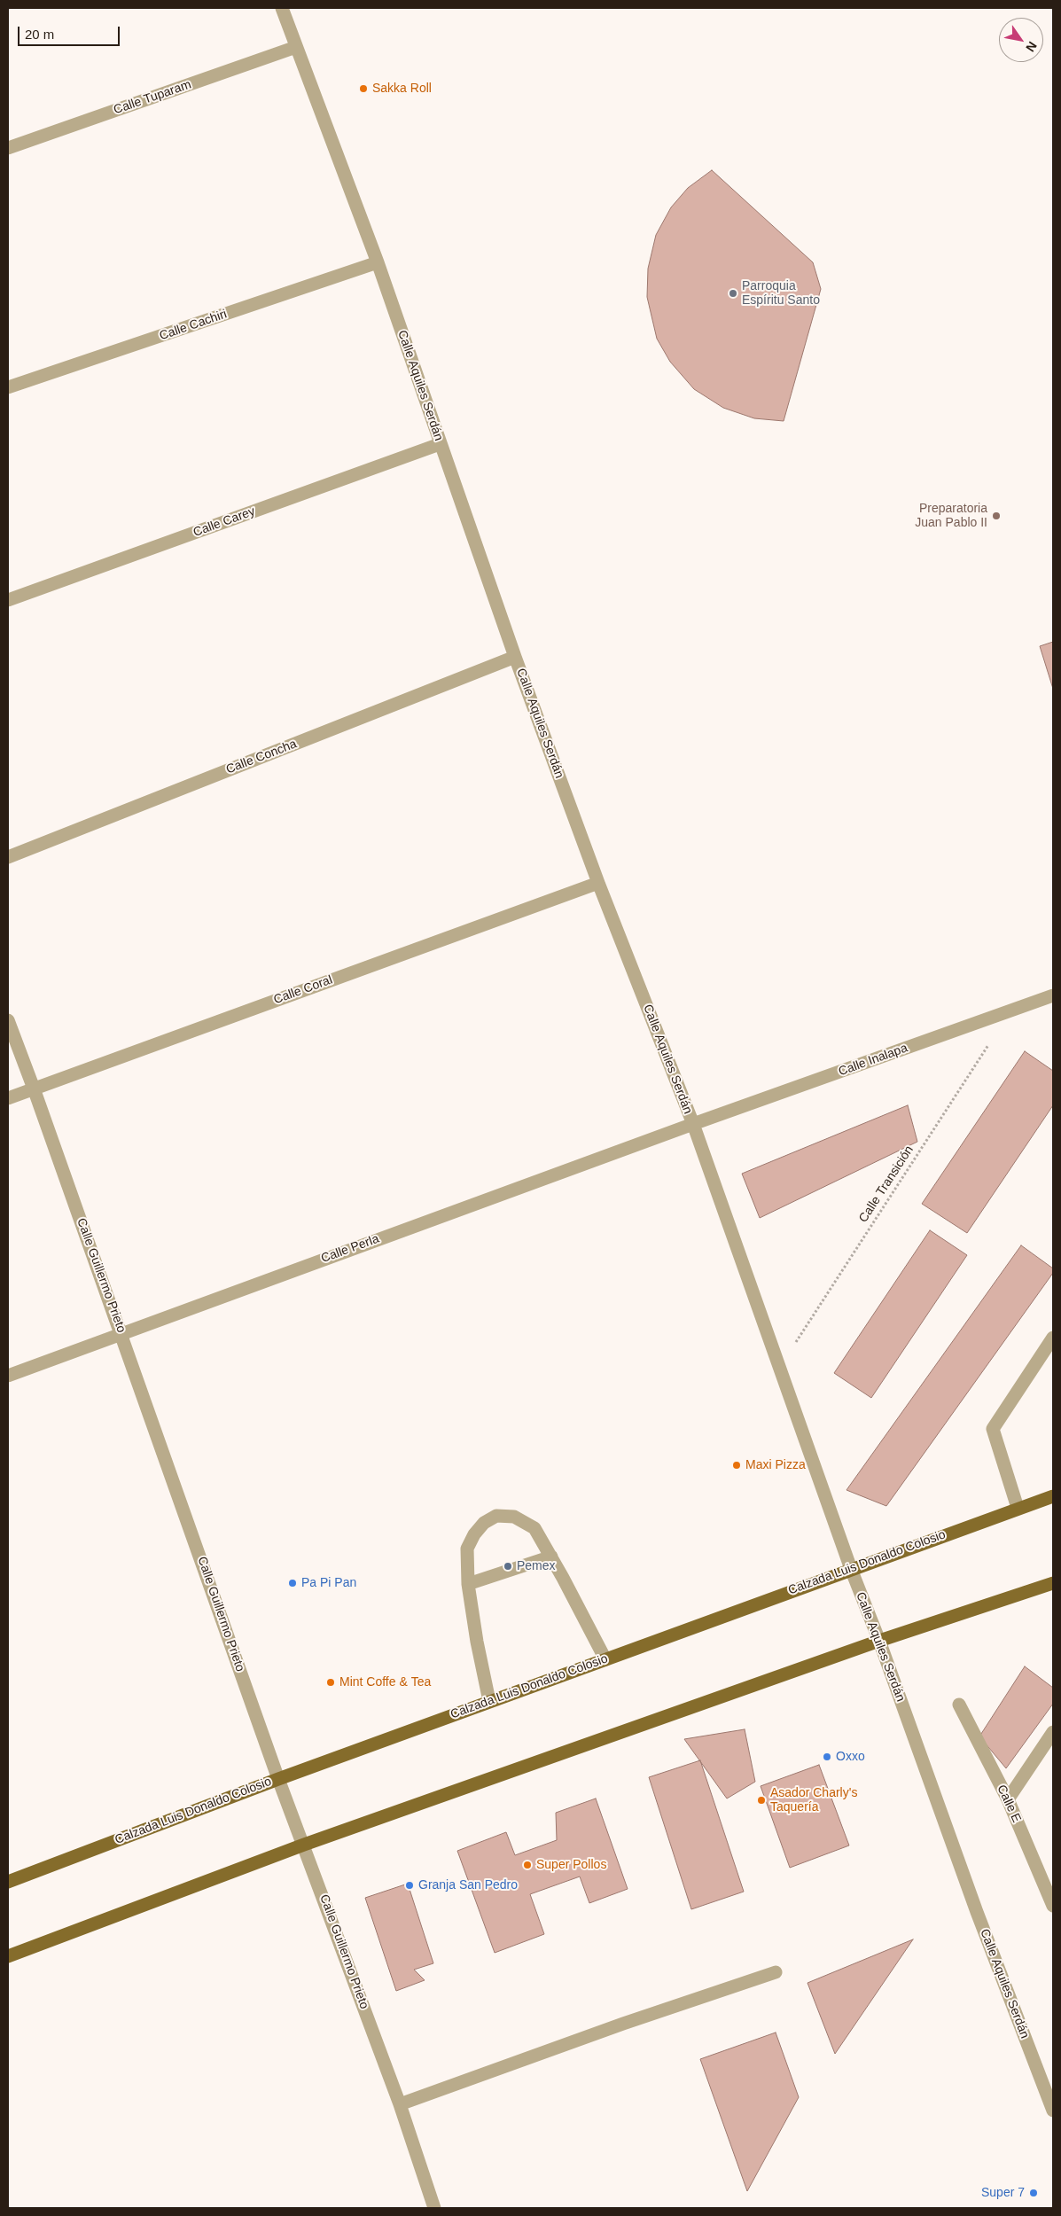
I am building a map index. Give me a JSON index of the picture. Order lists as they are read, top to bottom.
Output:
{
  "streets": {
    "main road": ["Calzada Luis Donaldo Colosio"],
    "street": [
      "Calle Tuparam",
      "Calle Cachiri",
      "Calle Aquiles Serdán",
      "Calle Carey",
      "Calle Concha",
      "Calle Coral",
      "Calle Inalapa",
      "Calle Perla",
      "Calle Guillermo Prieto",
      "Calle E"
    ],
    "path": ["Calle Transición"]
  },
  "crossings": [
    ["Calle Tuparam", "Calle Aquiles Serdán"],
    ["Calle Cachiri", "Calle Aquiles Serdán"],
    ["Calle Aquiles Serdán", "Calle Carey"],
    ["Calle Aquiles Serdán", "Calle Concha"],
    ["Calle Aquiles Serdán", "Calle Coral"],
    ["Calle Aquiles Serdán", "Calle Inalapa"],
    ["Calle Aquiles Serdán", "Calle Transición"],
    ["Calle Aquiles Serdán", "Calle Perla"],
    ["Calle Aquiles Serdán", "Calzada Luis Donaldo Colosio"],
    ["Calle Coral", "Calle Guillermo Prieto"],
    ["Calle Inalapa", "Calle Transición"],
    ["Calle Inalapa", "Calle Perla"],
    ["Calle Perla", "Calle Guillermo Prieto"],
    ["Calle Guillermo Prieto", "Calzada Luis Donaldo Colosio"]
  ],
  "places": [
    "Sakka Roll",
    "Parroquia Espíritu Santo",
    "Preparatoria Juan Pablo II",
    "Maxi Pizza",
    "Pemex",
    "Pa Pi Pan",
    "Mint Coffe & Tea",
    "Oxxo",
    "Asador Charly's Taquería",
    "Super Pollos",
    "Granja San Pedro",
    "Super 7"
  ],
  "scale_bar": "20 m",
  "north": "bottom right"
}
